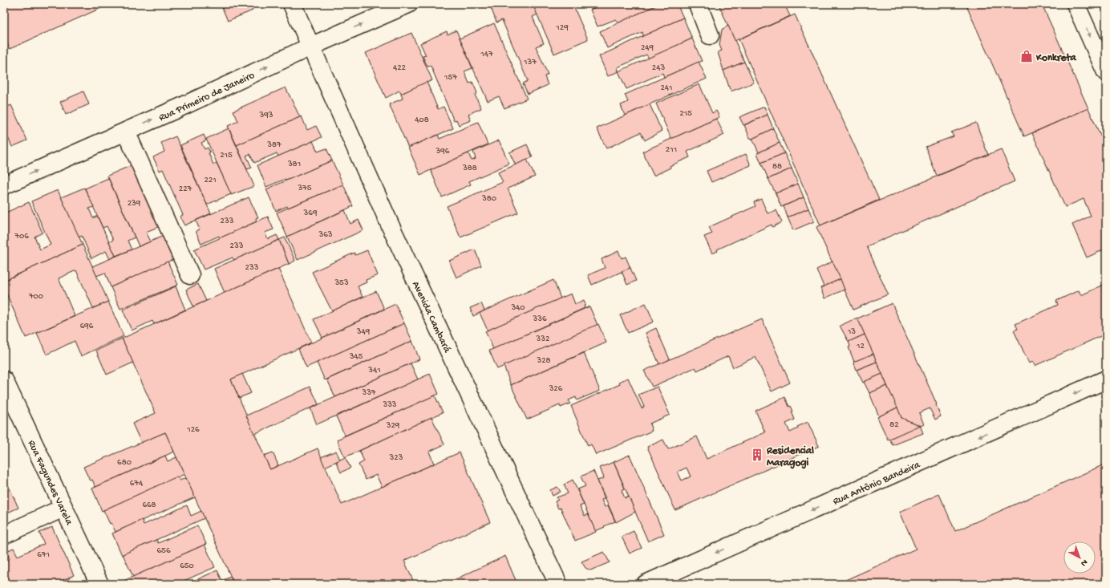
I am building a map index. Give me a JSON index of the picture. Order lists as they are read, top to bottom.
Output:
{
  "streets": {
    "street": [
      "Rua Primeiro de Janeiro",
      "Avenida Cambará",
      "Rua Fagundes Varela",
      "Rua Antônio Bandeira"
    ]
  },
  "crossings": [
    ["Rua Primeiro de Janeiro", "Avenida Cambará"]
  ],
  "one_way": ["Rua Primeiro de Janeiro", "Rua Antônio Bandeira"],
  "places": {
    "shop": ["Konkreta"],
    "building": ["Residencial Maragogi"]
  },
  "house_numbers": [
    "129",
    "249",
    "147",
    "137",
    "422",
    "243",
    "157",
    "241",
    "215",
    "393",
    "408",
    "387",
    "211",
    "396",
    "215",
    "381",
    "88",
    "388",
    "221",
    "375",
    "227",
    "380",
    "239",
    "369",
    "233",
    "363",
    "706",
    "233",
    "233",
    "353",
    "700",
    "340",
    "336",
    "696",
    "349",
    "13",
    "332",
    "12",
    "345",
    "328",
    "341",
    "326",
    "337",
    "333",
    "82",
    "329",
    "126",
    "323",
    "680",
    "674",
    "668",
    "656",
    "671",
    "650"
  ],
  "north": "bottom right"
}
